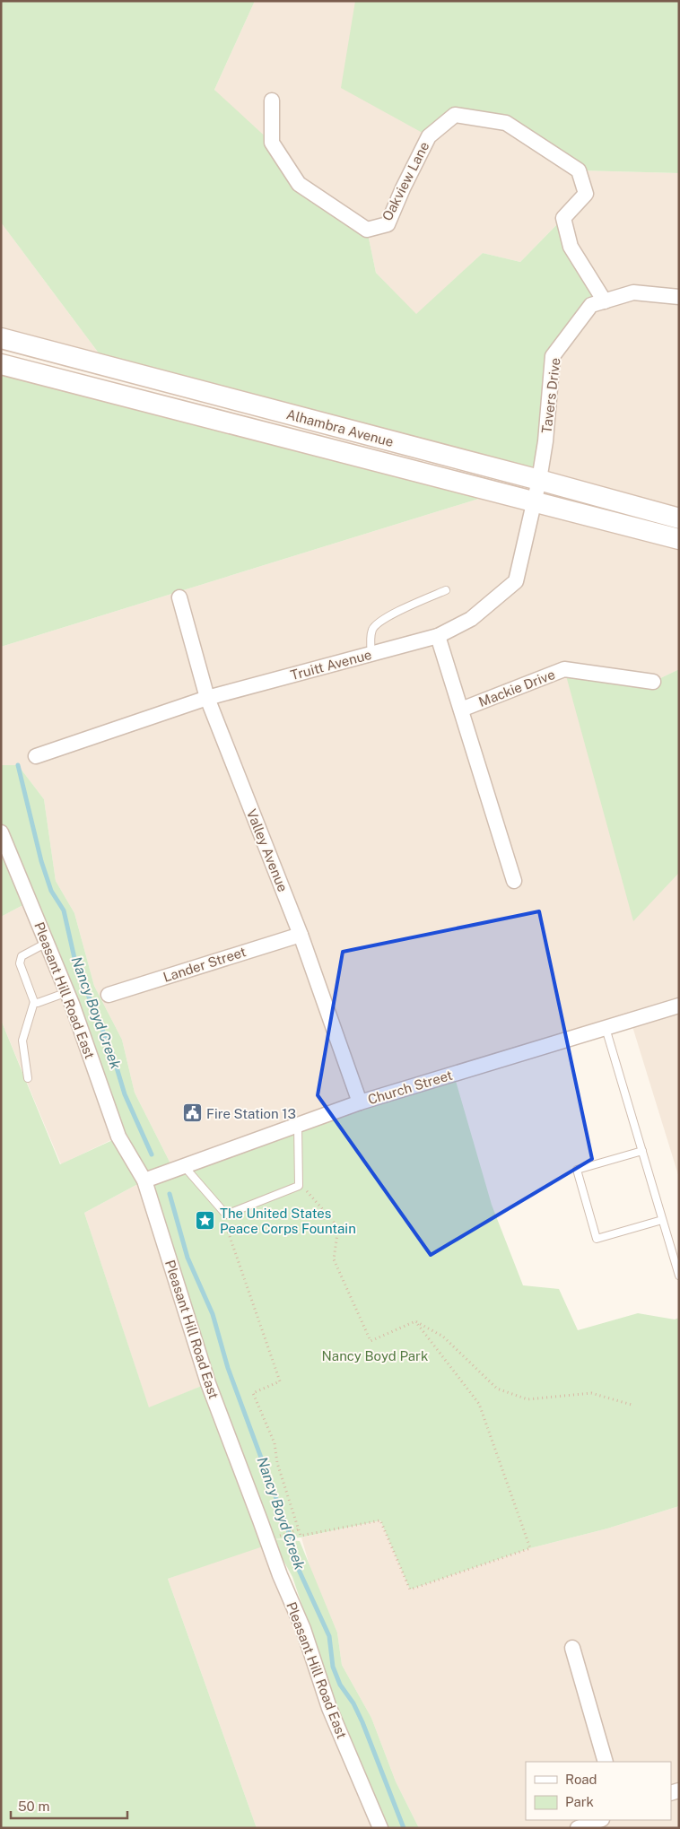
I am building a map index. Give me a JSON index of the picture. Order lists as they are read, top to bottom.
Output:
{
  "streets": {
    "main road": ["Alhambra Avenue"],
    "street": [
      "Oakview Lane",
      "Tavers Drive",
      "Truitt Avenue",
      "Mackie Drive",
      "Valley Avenue",
      "Lander Street",
      "Pleasant Hill Road East",
      "Church Street"
    ]
  },
  "crossings": [
    ["Oakview Lane", "Tavers Drive"],
    ["Tavers Drive", "Alhambra Avenue"],
    ["Tavers Drive", "Truitt Avenue"],
    ["Alhambra Avenue", "Truitt Avenue"],
    ["Truitt Avenue", "Mackie Drive"],
    ["Truitt Avenue", "Valley Avenue"],
    ["Valley Avenue", "Lander Street"],
    ["Valley Avenue", "Church Street"],
    ["Pleasant Hill Road East", "Church Street"]
  ],
  "water": ["Nancy Boyd Creek"],
  "parks": ["Nancy Boyd Park"],
  "places": {
    "public building": ["Fire Station 13"],
    "place": ["The United States Peace Corps Fountain"]
  },
  "legend": ["Road", "Park"],
  "scale_bar": "50 m"
}
